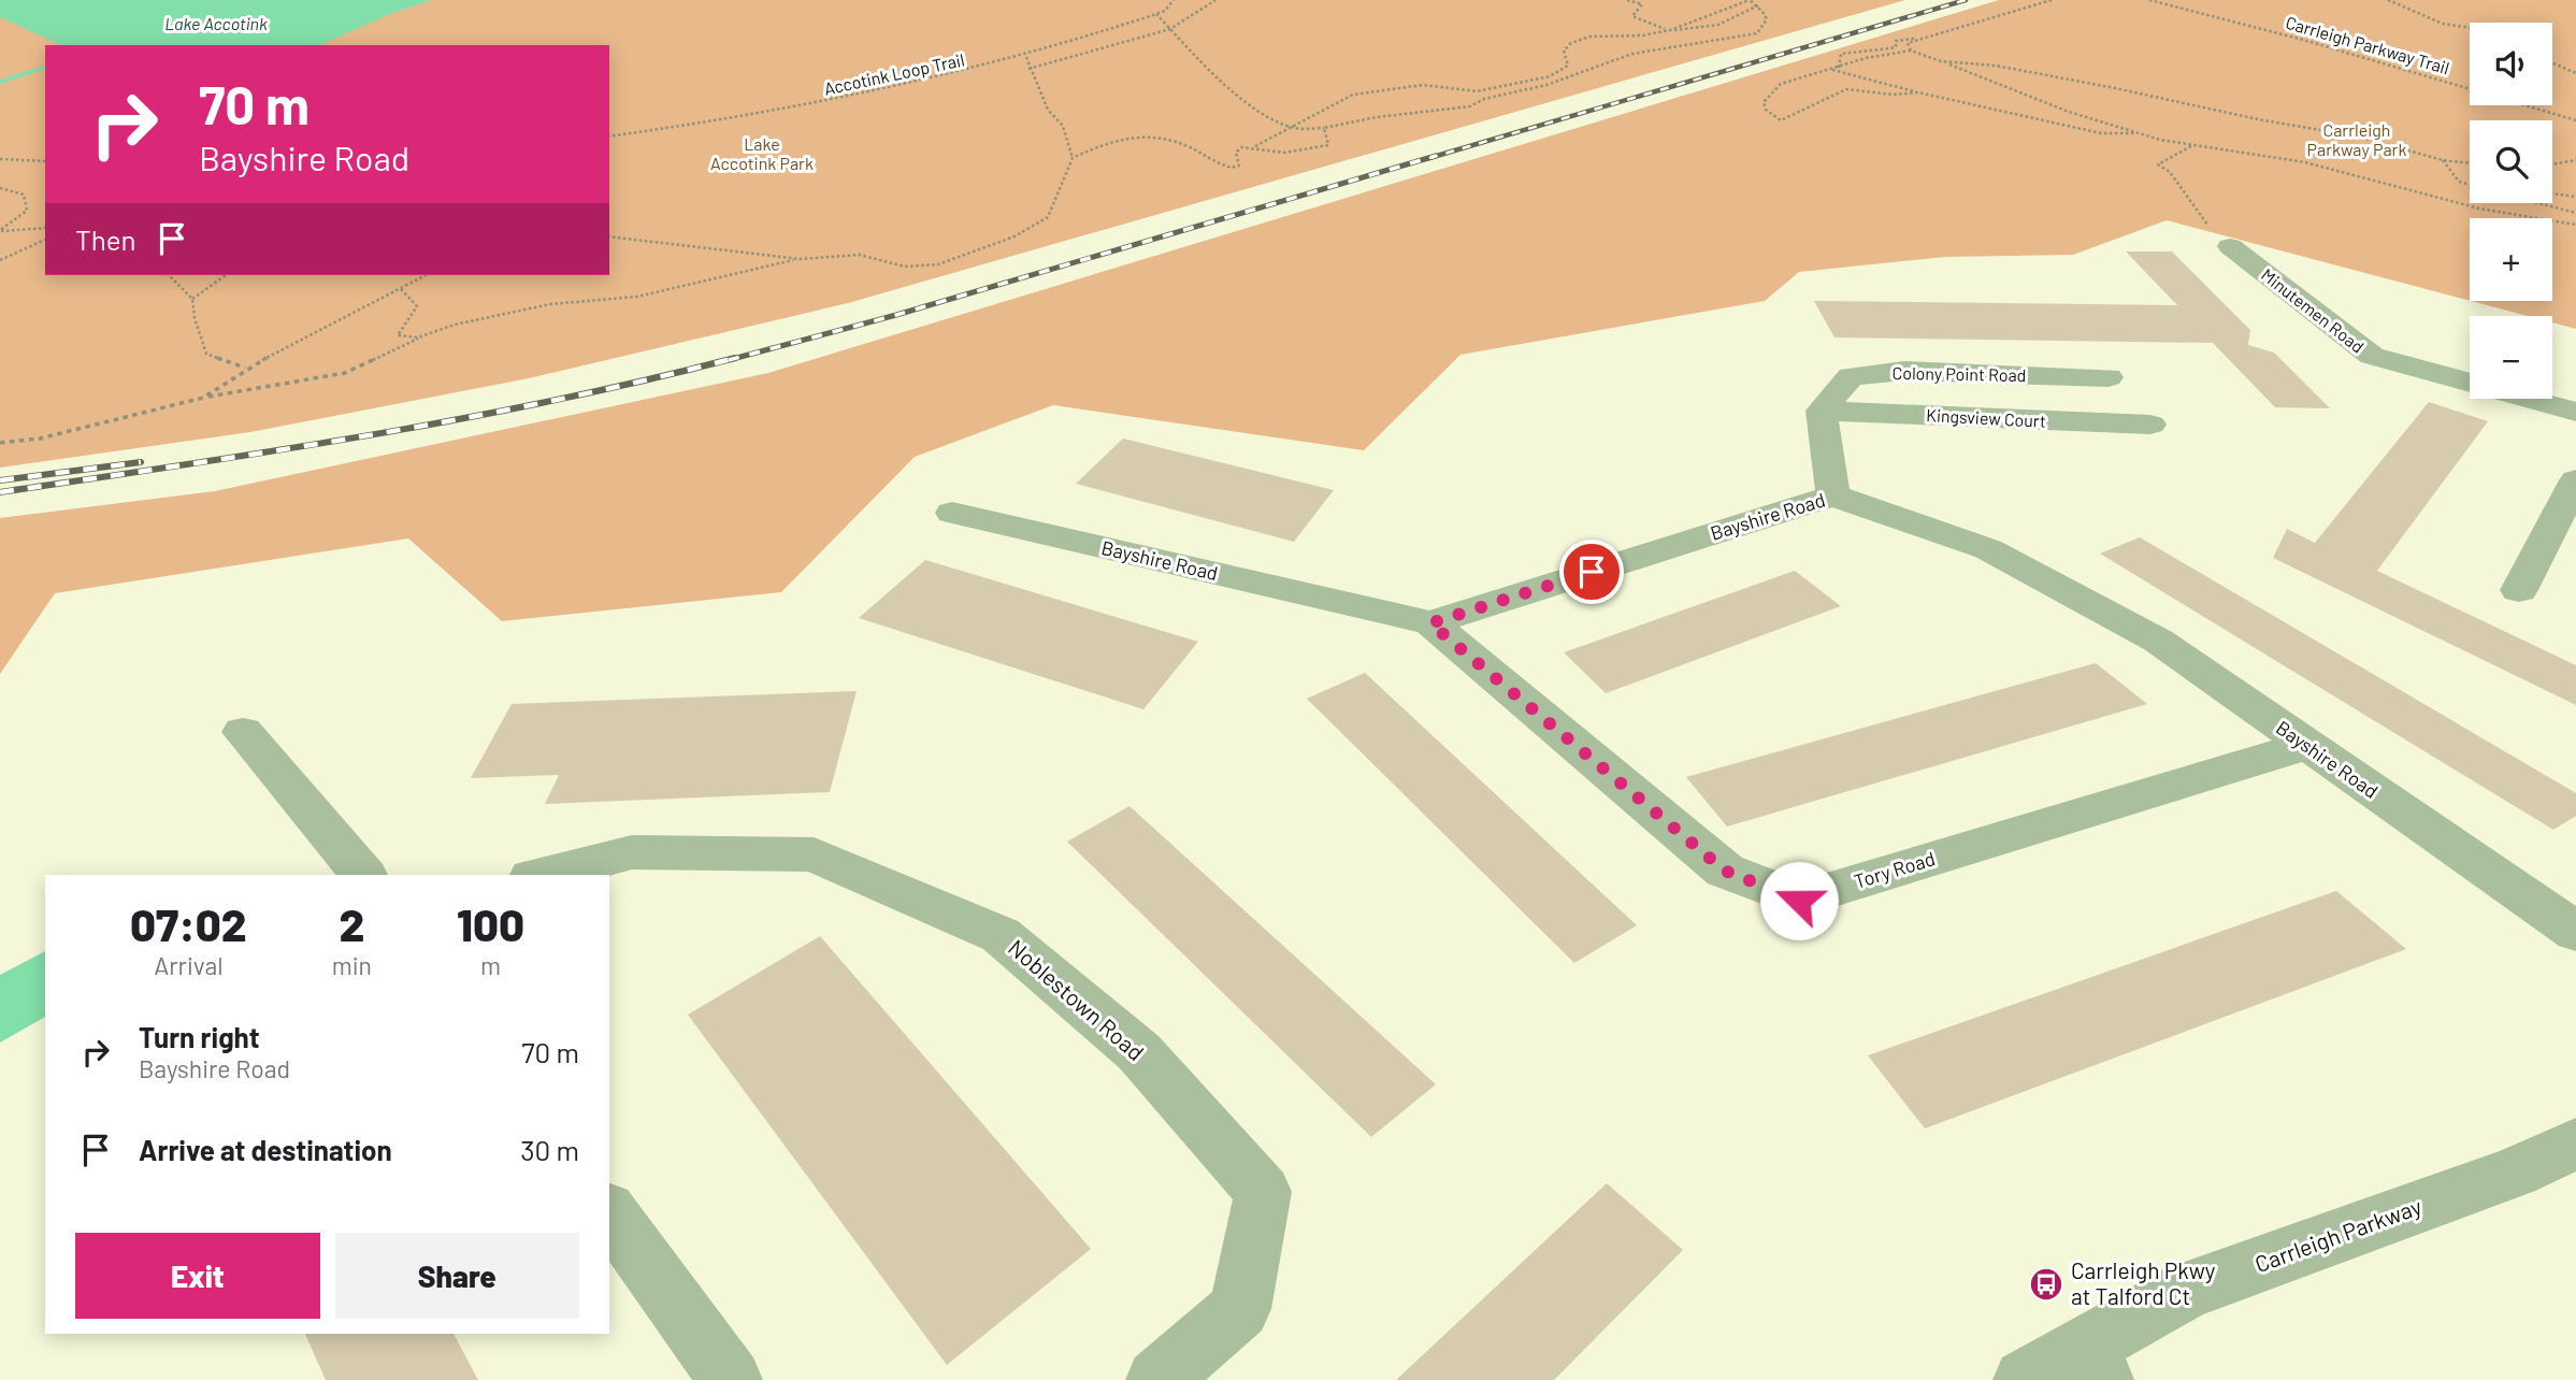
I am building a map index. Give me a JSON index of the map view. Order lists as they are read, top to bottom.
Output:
{
  "streets": {
    "street": [
      "Minutemen Road",
      "Colony Point Road",
      "Kingsview Court",
      "Bayshire Road",
      "Tory Road",
      "Noblestown Road",
      "Carrleigh Parkway"
    ],
    "path": ["Carrleigh Parkway Trail", "Accotink Loop Trail"]
  },
  "crossings": [
    ["Colony Point Road", "Kingsview Court"],
    ["Bayshire Road", "Tory Road"]
  ],
  "water": ["Lake Accotink"],
  "parks": ["Carrleigh Parkway Park", "Lake Accotink Park"],
  "places": {
    "bus stop": ["Carrleigh Pkwy at Talford Ct"]
  },
  "page": {
    "map_buttons": ["+", "−"],
    "turn": ["70 m", "Bayshire Road"],
    "then": "Then",
    "eta": [
      "07:02",
      "Arrival",
      "2",
      "min",
      "100",
      "m"
    ],
    "list": [
      {
        "name": "Turn right",
        "note": "Bayshire Road",
        "value": "70 m"
      },
      {
        "name": "Arrive at destination",
        "value": "30 m"
      }
    ],
    "buttons": ["Exit", "Share"]
  }
}
